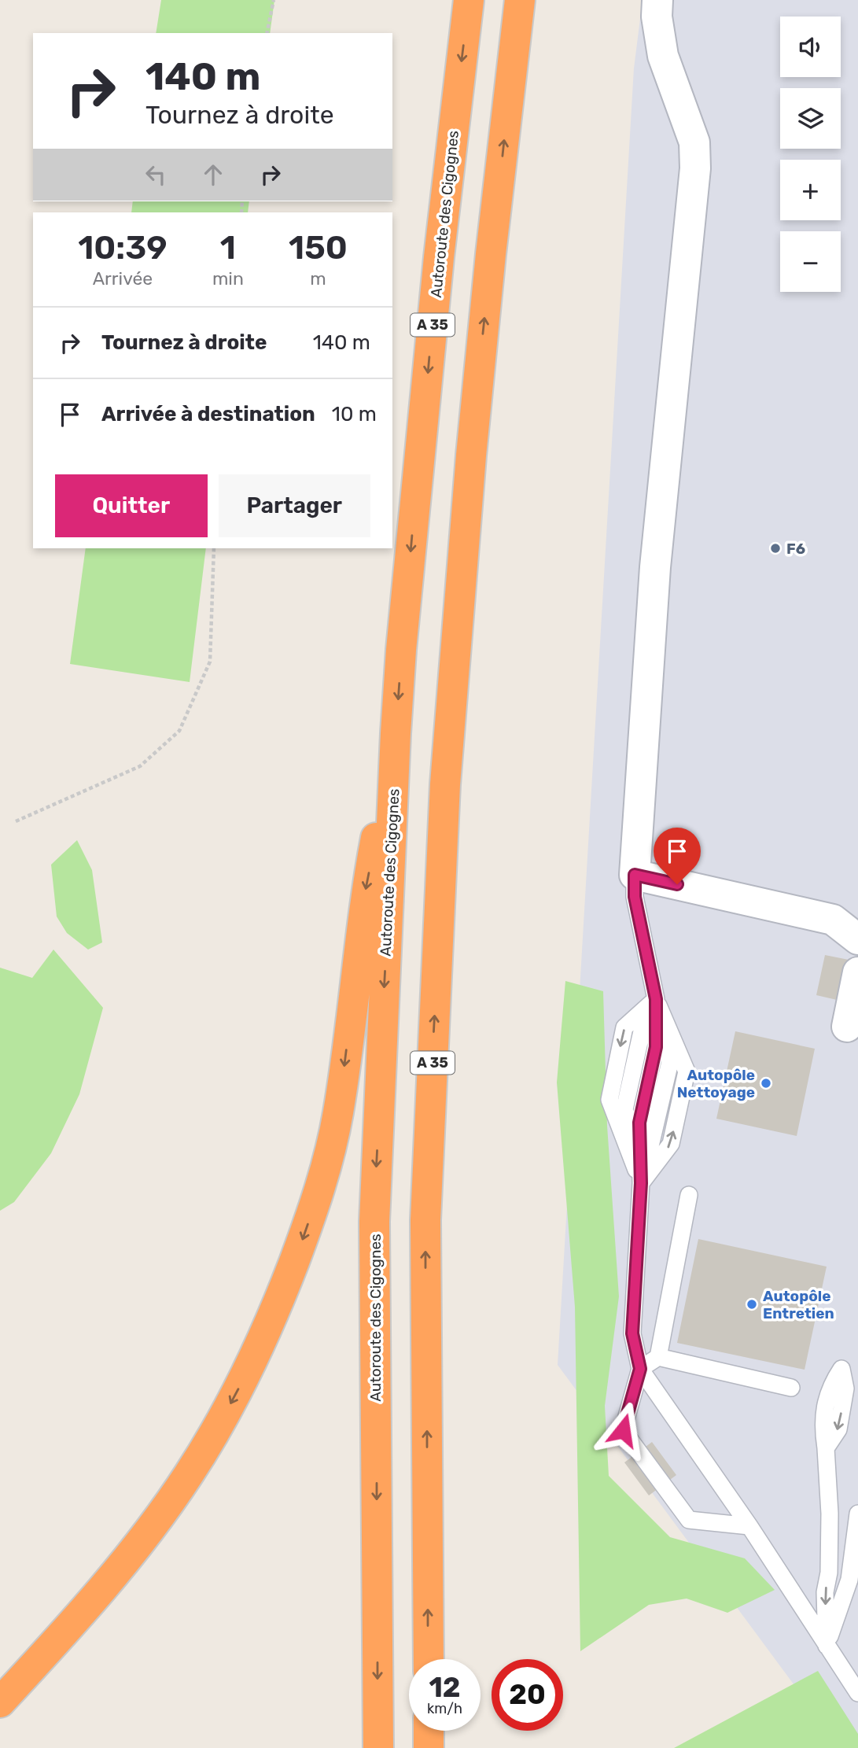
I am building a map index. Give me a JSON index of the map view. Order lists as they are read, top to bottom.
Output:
{
  "streets": {
    "highway": ["Autoroute des Cigognes", "A 35"]
  },
  "places": ["F6", "Autopôle Nettoyage", "Autopôle Entretien"],
  "page": {
    "map_buttons": ["+", "−"],
    "turn": ["140 m", "Tournez à droite"],
    "eta": [
      "10:39",
      "Arrivée",
      "1",
      "min",
      "150",
      "m"
    ],
    "list": [
      {
        "name": "Tournez à droite",
        "value": "140 m"
      },
      {
        "name": "Arrivée à destination",
        "value": "10 m"
      }
    ],
    "buttons": ["Quitter", "Partager"],
    "speed": "12 km/h",
    "limit": "20"
  }
}
